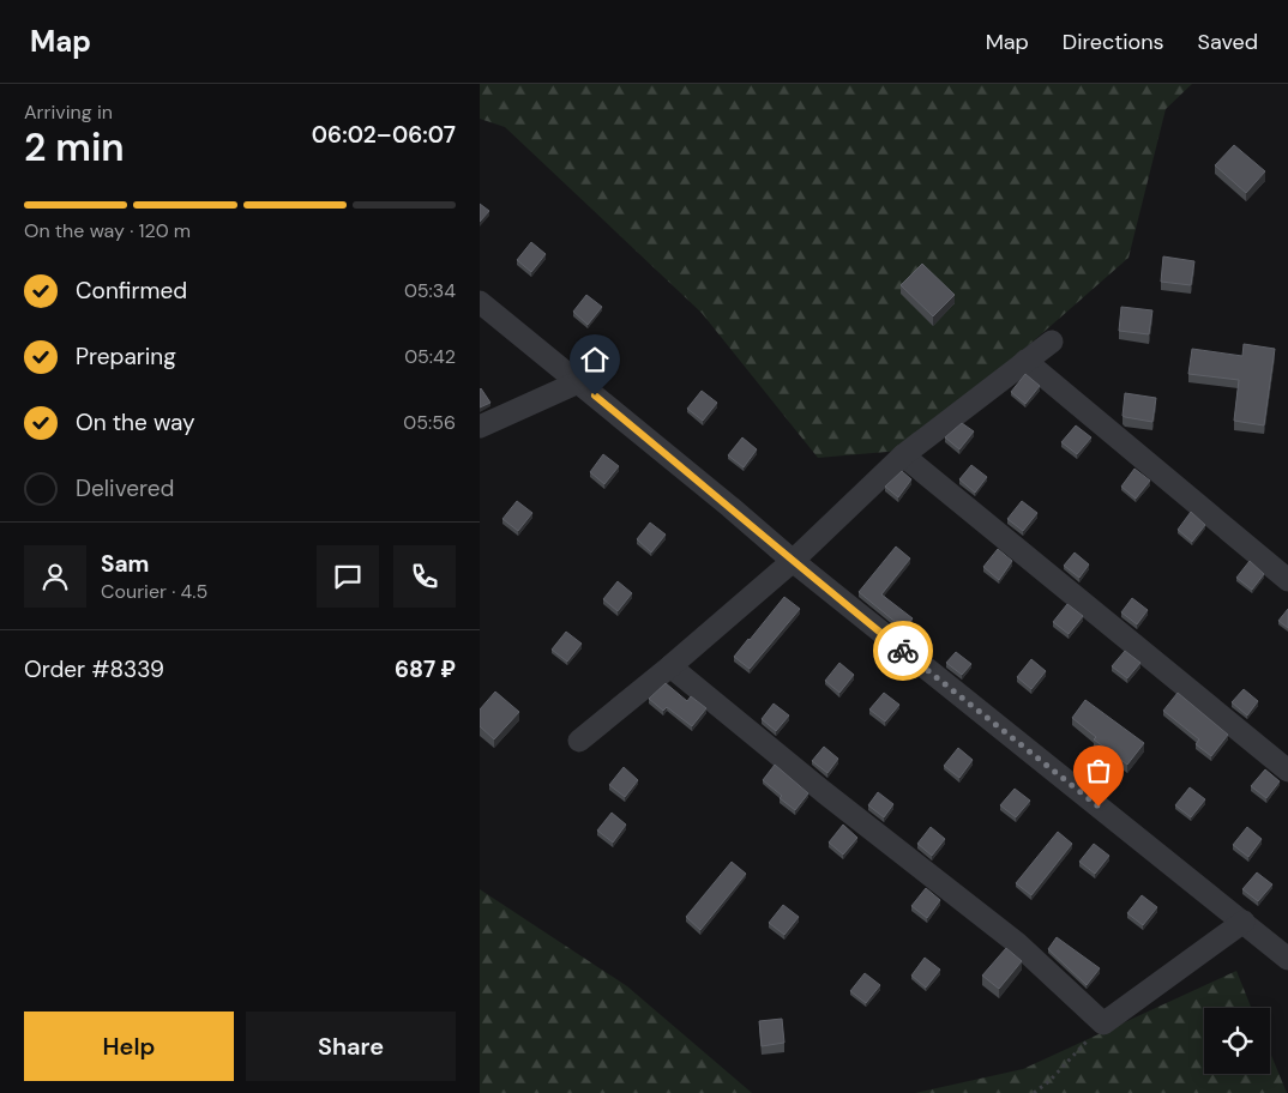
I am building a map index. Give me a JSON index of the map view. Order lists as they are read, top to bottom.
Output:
{
  "page": {
    "header": "Map",
    "nav": ["Map", "Directions", "Saved"],
    "heading": ["2 min", "Arriving in", "06:02–06:07"],
    "panel": [
      "Sam",
      "Courier · 4.5",
      "Order #8339",
      "687 ₽"
    ],
    "bar": "On the way · 120 m",
    "list": [
      ["Confirmed", "05:34"],
      ["Preparing", "05:42"],
      ["On the way", "05:56"],
      "Delivered"
    ],
    "buttons": ["Help", "Share"]
  }
}
